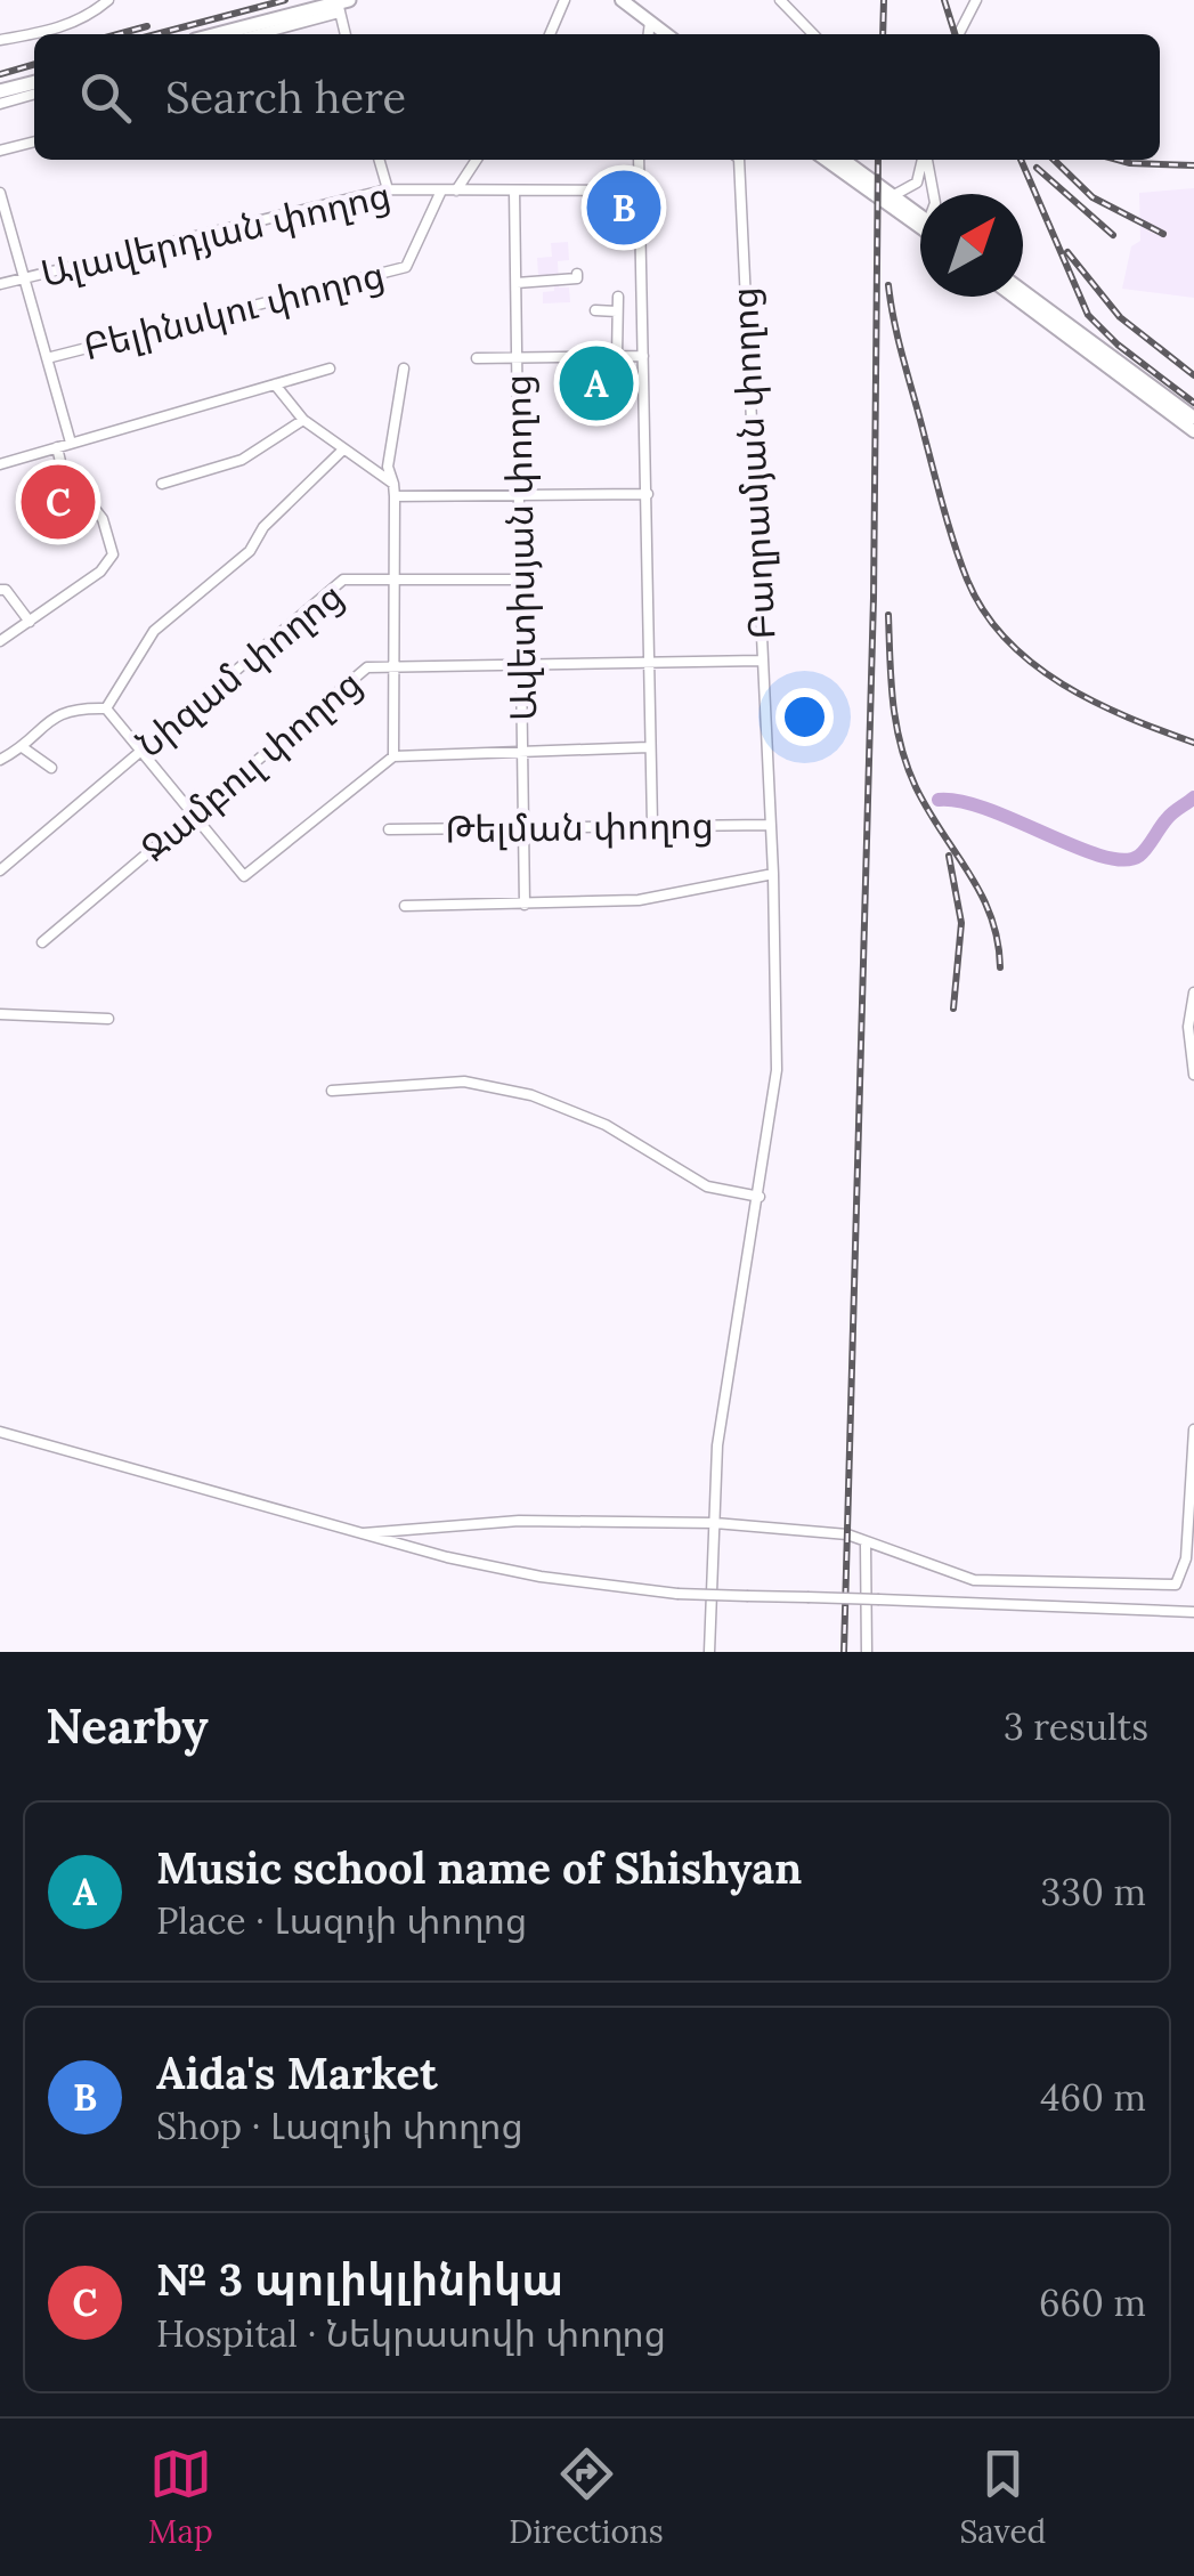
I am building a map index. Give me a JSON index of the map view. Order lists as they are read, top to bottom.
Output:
{
  "streets": {
    "street": [
      "Ալավերդյան փողոց",
      "Բելինսկու փողոց",
      "Բաղրամյան փողոց",
      "Ավետիսյան փողոց",
      "Նիզամ փողոց",
      "Ջամբուլ փողոց",
      "Թելման փողոց"
    ]
  },
  "crossings": [
    ["Ալավերդյան փողոց", "Բելինսկու փողոց"],
    ["Ալավերդյան փողոց", "Ավետիսյան փողոց"],
    ["Բաղրամյան փողոց", "Ջամբուլ փողոց"],
    ["Բաղրամյան փողոց", "Թելման փողոց"],
    ["Ավետիսյան փողոց", "Նիզամ փողոց"],
    ["Ավետիսյան փողոց", "Ջամբուլ փողոց"],
    ["Ավետիսյան փողոց", "Թելման փողոց"]
  ],
  "north": "top right",
  "page": {
    "search": "Search here",
    "pins": ["B", "A", "C"],
    "heading": ["Nearby", "3 results"],
    "list": [
      {
        "mark": "A",
        "name": "Music school name of Shishyan",
        "note": "Place · Լազոյի փողոց",
        "value": "330 m"
      },
      {
        "mark": "B",
        "name": "Aida's Market",
        "note": "Shop · Լազոյի փողոց",
        "value": "460 m"
      },
      {
        "mark": "C",
        "name": "№ 3 պոլիկլինիկա",
        "note": "Hospital · Նեկրասովի փողոց",
        "value": "660 m"
      }
    ],
    "nav": ["Map", "Directions", "Saved"]
  }
}
